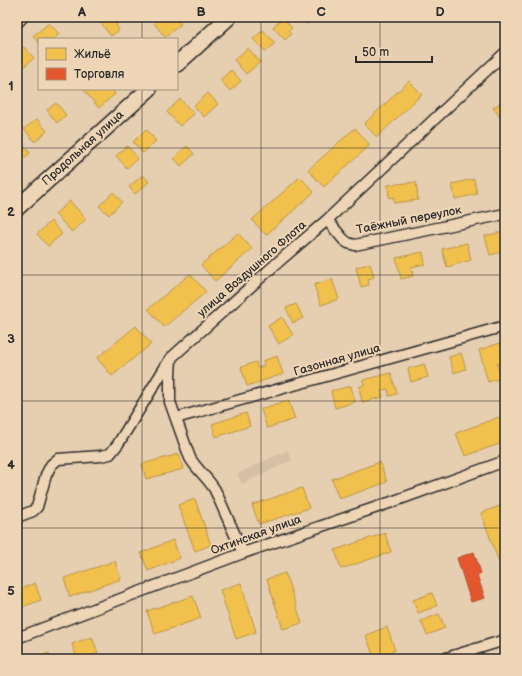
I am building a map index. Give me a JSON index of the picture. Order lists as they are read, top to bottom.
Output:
{
  "streets": {
    "street": [
      "Продольная улица",
      "Таёжный переулок",
      "улица Воздушного Флота",
      "Газонная улица",
      "Охтинская улица"
    ]
  },
  "crossings": [
    ["Таёжный переулок", "улица Воздушного Флота"]
  ],
  "legend": ["Жильё", "Торговля"],
  "scale_bar": "50 m",
  "grid": {
    "columns": [
      "A",
      "B",
      "C",
      "D"
    ],
    "rows": [
      "1",
      "2",
      "3",
      "4",
      "5"
    ]
  }
}
